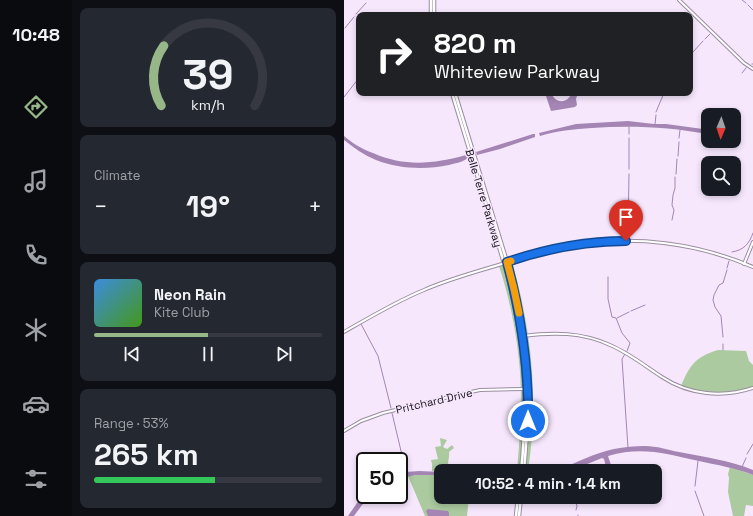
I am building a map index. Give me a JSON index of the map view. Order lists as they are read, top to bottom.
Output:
{
  "streets": {
    "main road": ["Belle Terre Parkway"],
    "street": ["Pritchard Drive"]
  },
  "crossings": [
    ["Belle Terre Parkway", "Pritchard Drive"]
  ],
  "north": "bottom",
  "page": {
    "tabs": "10:48",
    "turn": ["820 m", "Whiteview Parkway"],
    "tile": [
      "Climate",
      ["Range · 53%", "265 km"]
    ],
    "heat": ["−", "19°", "+"],
    "song": ["Neon Rain", "Kite Club"],
    "limit": "50",
    "trip": "10:52 · 4 min · 1.4 km",
    "gauge": ["39", "km/h"]
  }
}
